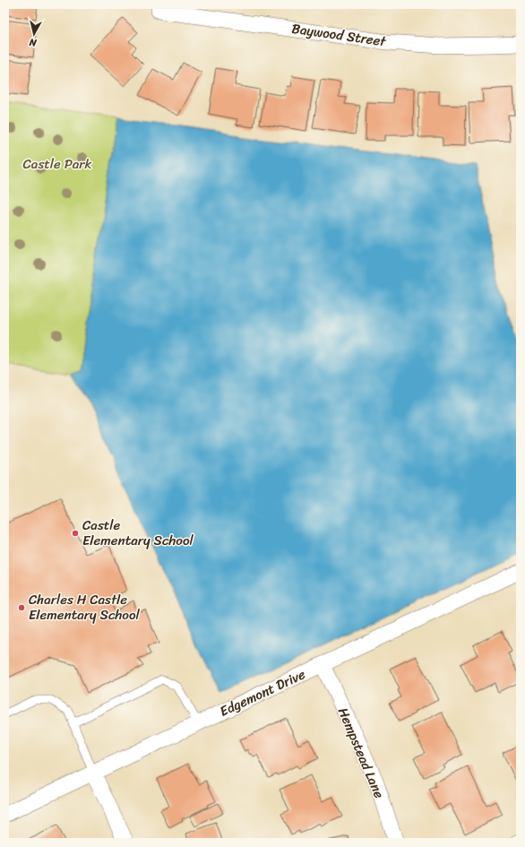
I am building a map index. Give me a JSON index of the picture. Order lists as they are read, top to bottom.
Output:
{
  "streets": {
    "street": ["Baywood Street", "Edgemont Drive", "Hempstead Lane"]
  },
  "crossings": [
    ["Edgemont Drive", "Hempstead Lane"]
  ],
  "parks": ["Castle Park"],
  "places": ["Castle Elementary School", "Charles H Castle Elementary School"],
  "north": "bottom"
}
